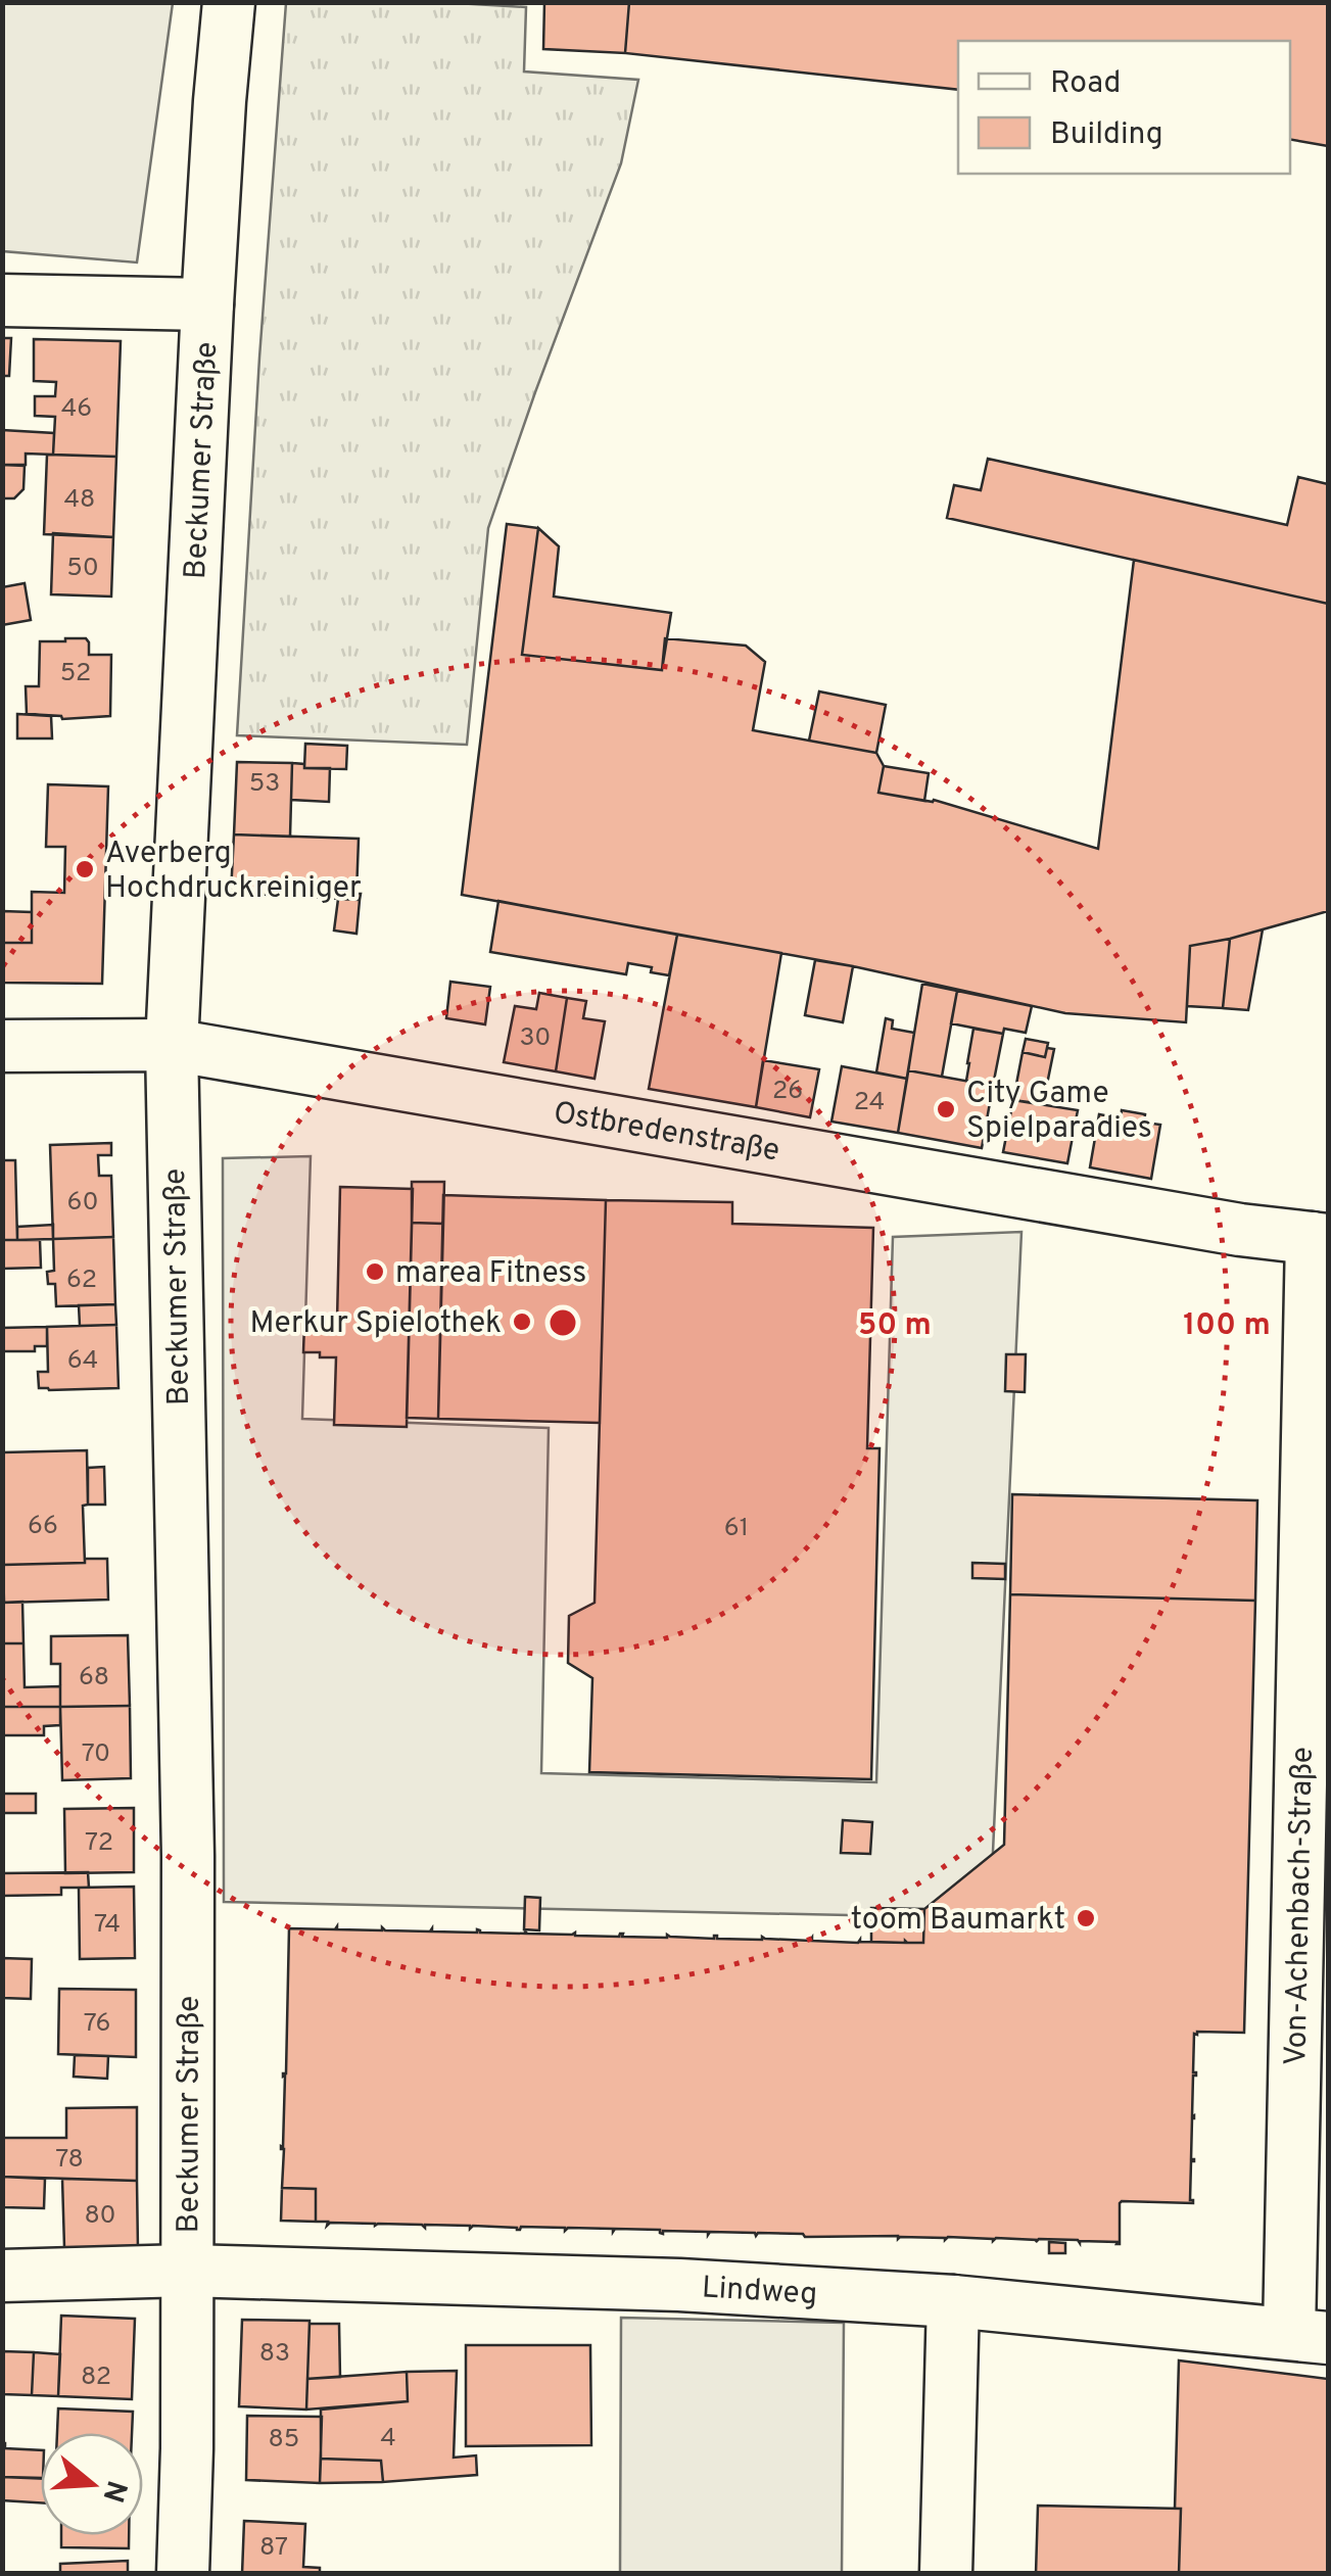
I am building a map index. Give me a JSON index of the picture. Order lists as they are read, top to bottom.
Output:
{
  "streets": {
    "street": [
      "Beckumer Straße",
      "Ostbredenstraße",
      "Von-Achenbach-Straße",
      "Lindweg"
    ]
  },
  "crossings": [
    ["Beckumer Straße", "Ostbredenstraße"],
    ["Beckumer Straße", "Lindweg"],
    ["Ostbredenstraße", "Von-Achenbach-Straße"],
    ["Von-Achenbach-Straße", "Lindweg"]
  ],
  "places": [
    "Averberg Hochdruckreiniger",
    "City Game Spielparadies",
    "marea Fitness",
    "Merkur Spielothek",
    "toom Baumarkt"
  ],
  "house_numbers": [
    "46",
    "48",
    "50",
    "52",
    "53",
    "30",
    "26",
    "24",
    "60",
    "62",
    "64",
    "66",
    "61",
    "68",
    "70",
    "72",
    "74",
    "76",
    "78",
    "80",
    "83",
    "82",
    "4",
    "85",
    "87"
  ],
  "legend": ["Road", "Building"],
  "north": "right",
  "rings": ["50 m", "100 m"]
}
